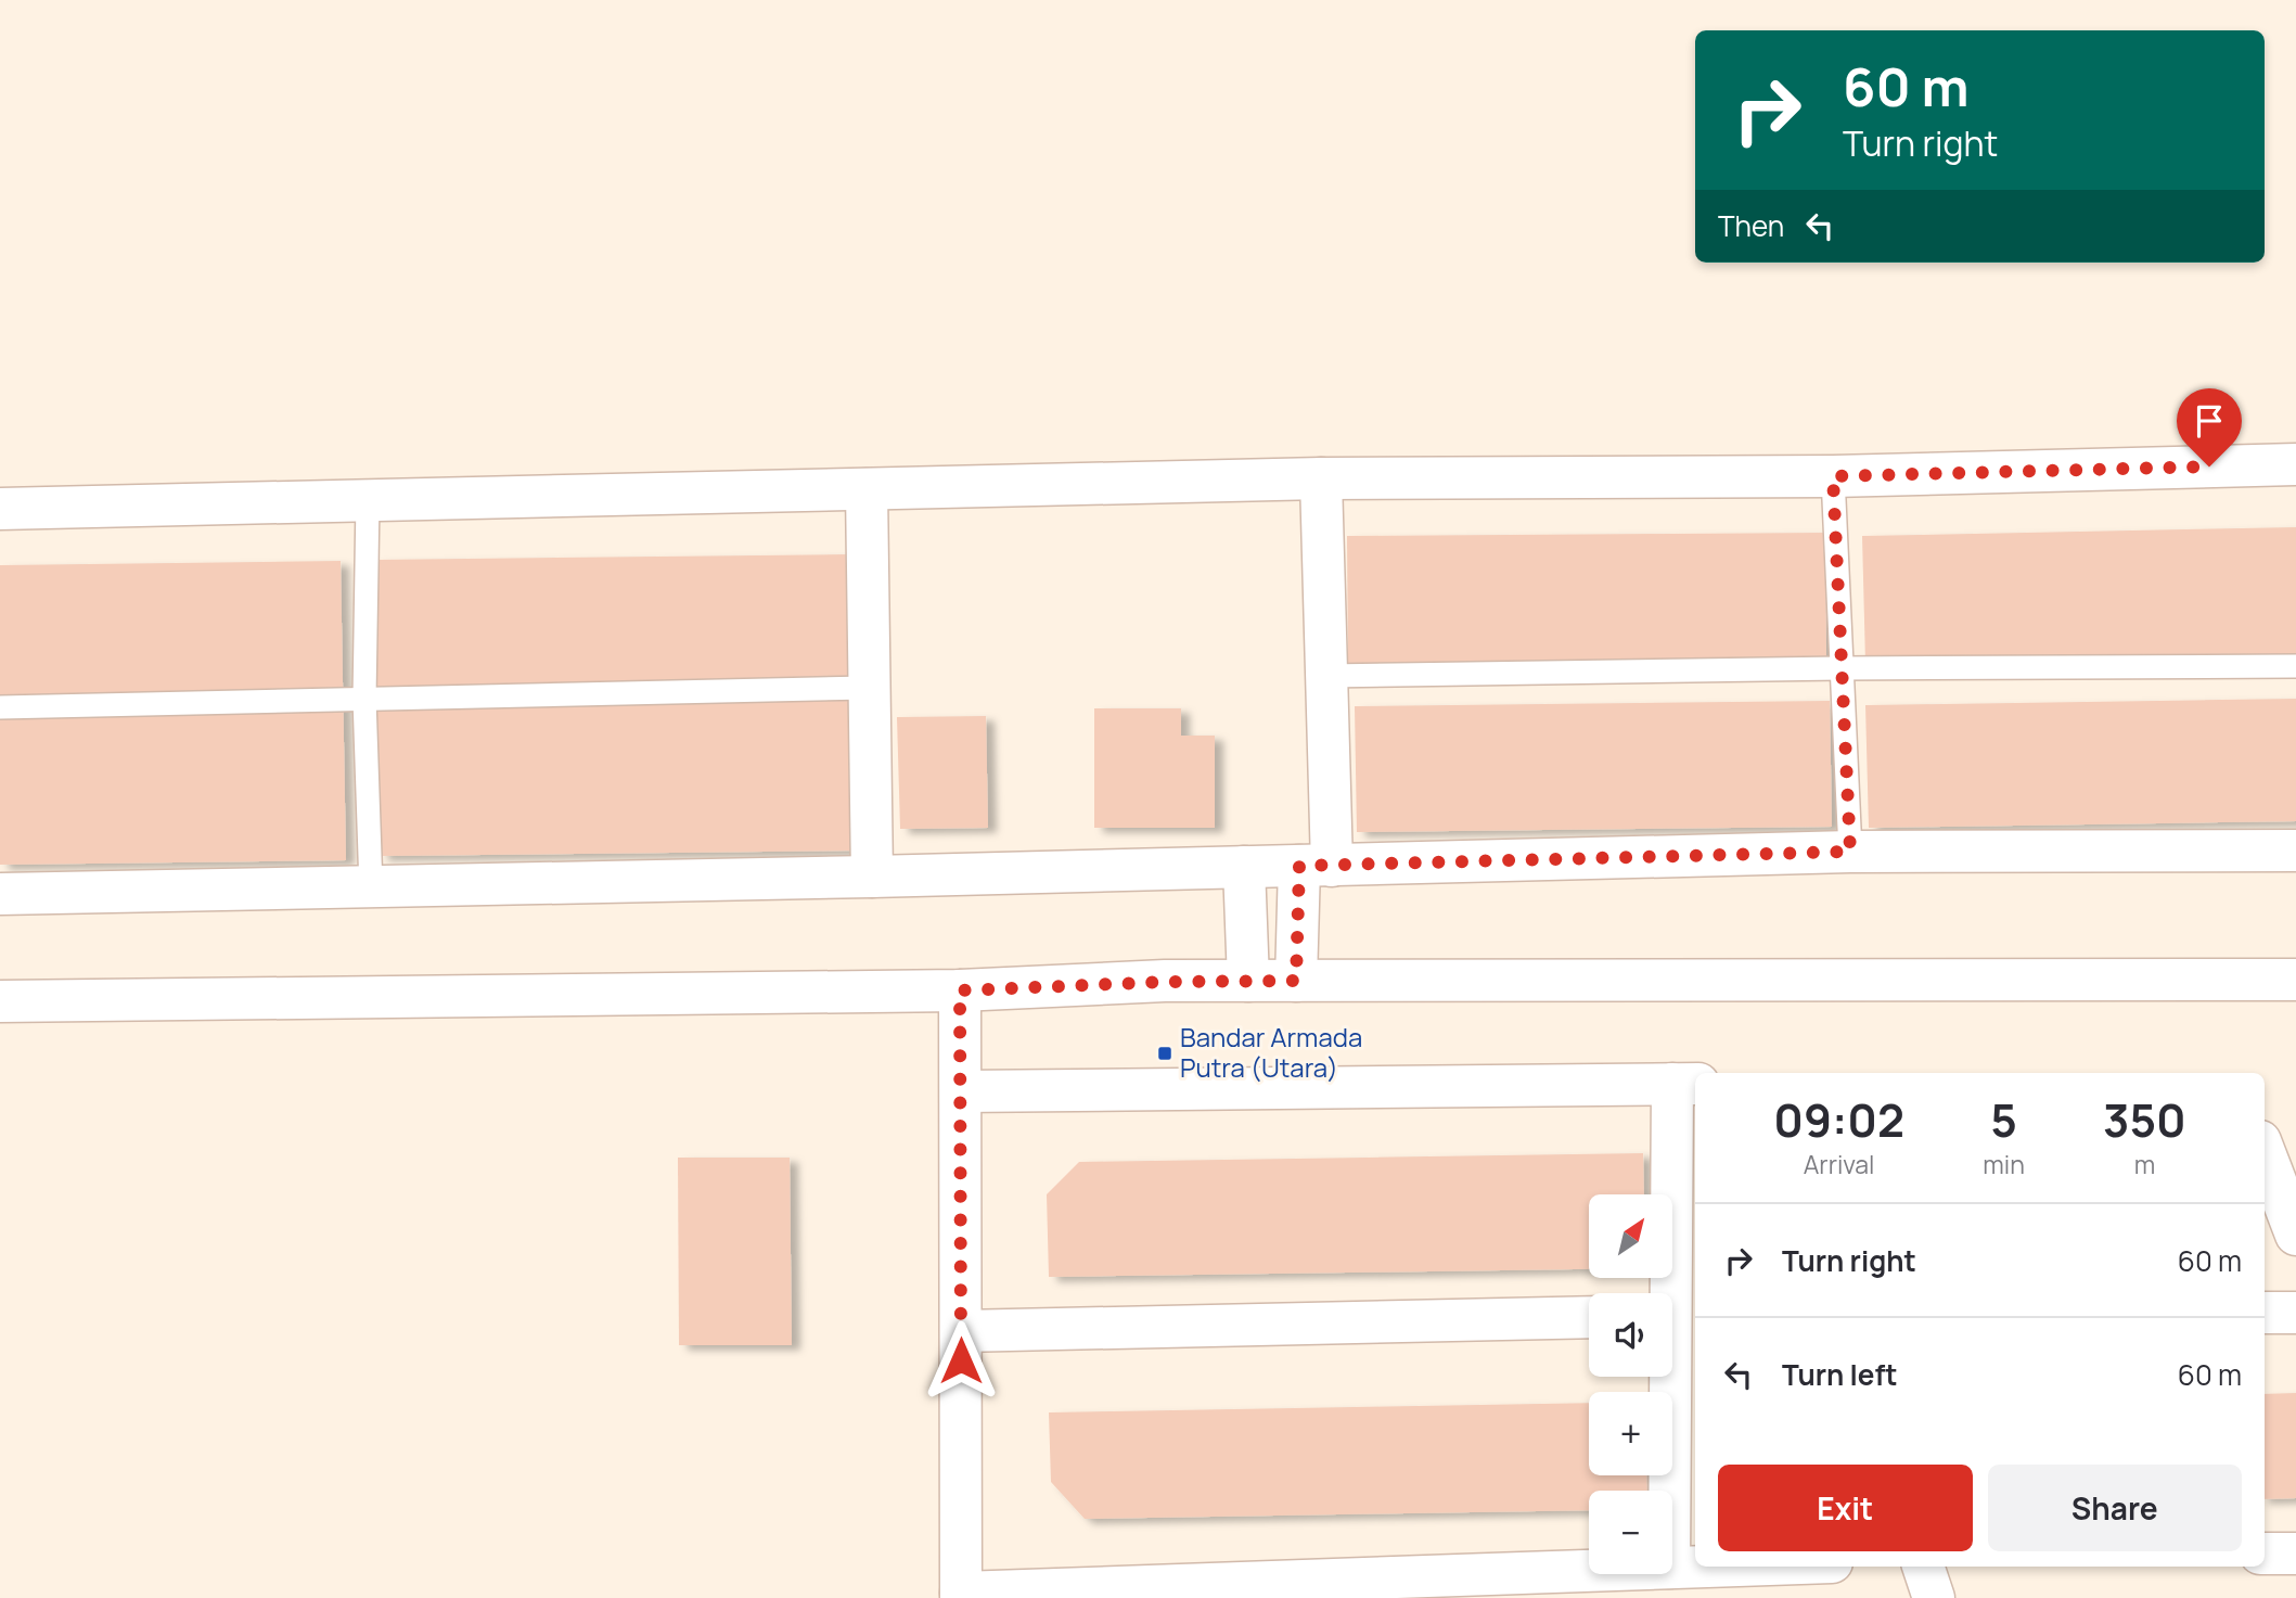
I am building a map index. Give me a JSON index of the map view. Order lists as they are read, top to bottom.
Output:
{
  "places": {
    "transit": ["Bandar Armada Putra (Utara)"]
  },
  "north": "top right",
  "page": {
    "turn": ["60 m", "Turn right"],
    "then": "Then",
    "eta": [
      "09:02",
      "Arrival",
      "5",
      "min",
      "350",
      "m"
    ],
    "map_buttons": ["+", "−"],
    "list": [
      {
        "name": "Turn right",
        "value": "60 m"
      },
      {
        "name": "Turn left",
        "value": "60 m"
      }
    ],
    "buttons": ["Exit", "Share"]
  }
}
